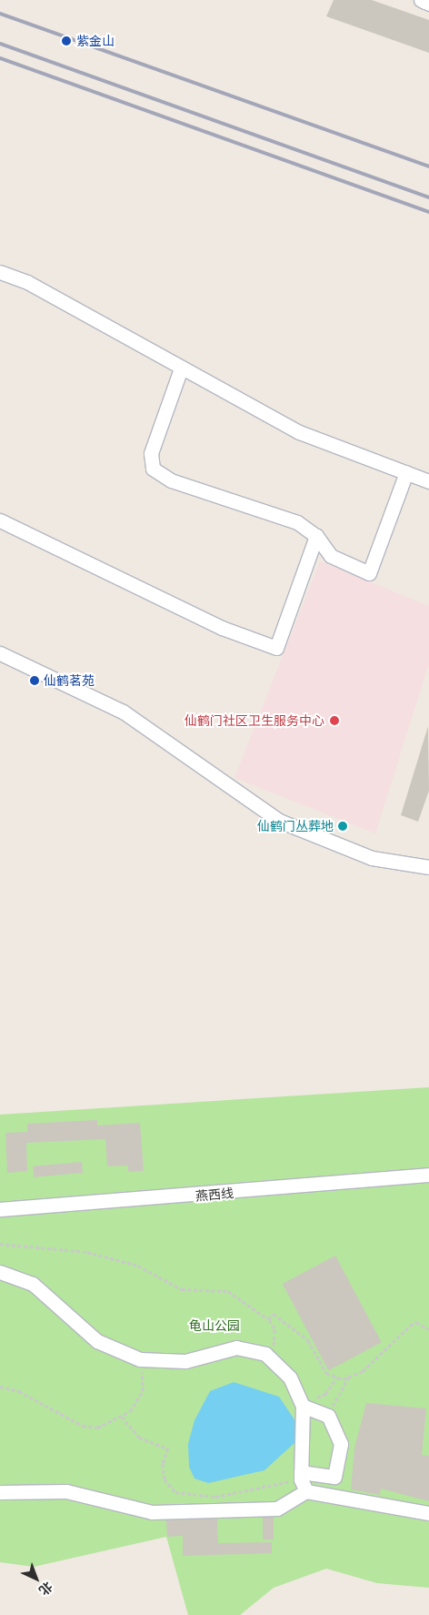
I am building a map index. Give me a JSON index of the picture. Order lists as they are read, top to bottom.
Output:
{
  "streets": {
    "street": ["燕西线"]
  },
  "parks": ["龟山公园"],
  "places": [
    "紫金山",
    "仙鹤茗苑",
    "仙鹤门社区卫生服务中心",
    "仙鹤门丛葬地"
  ],
  "north": "bottom right"
}
